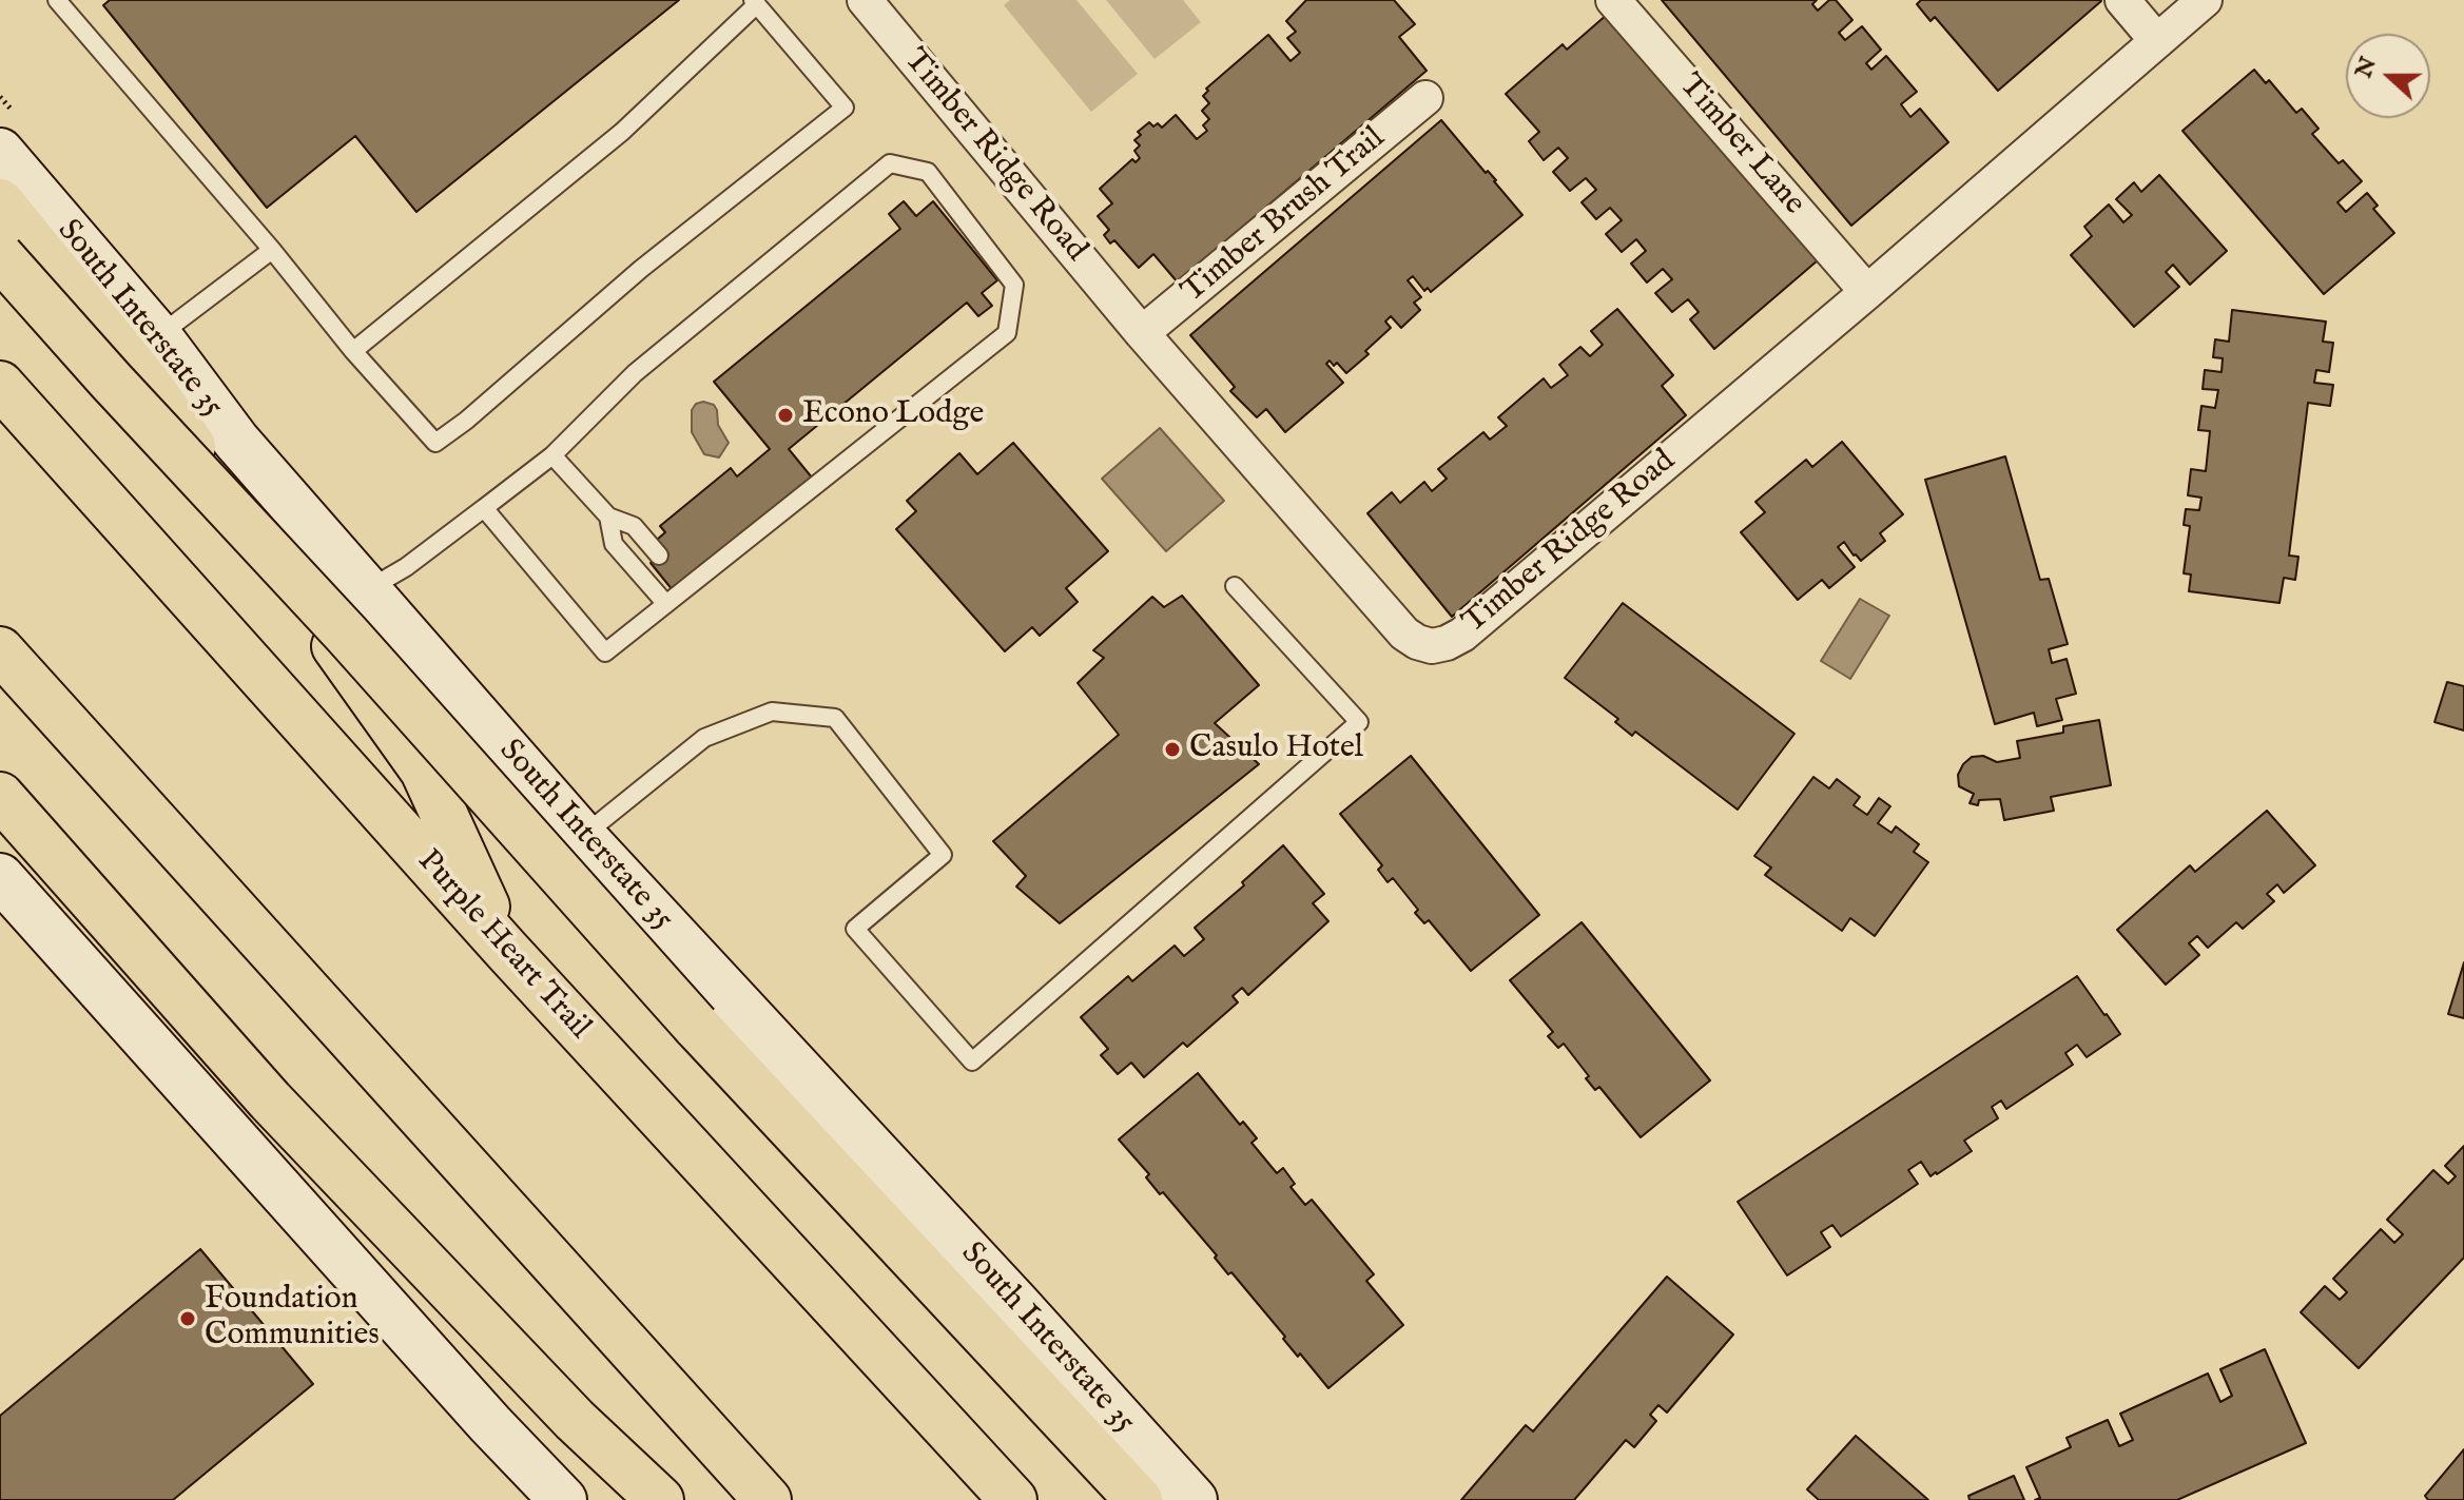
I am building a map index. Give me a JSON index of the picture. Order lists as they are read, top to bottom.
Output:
{
  "streets": {
    "highway": ["Purple Heart Trail"],
    "main road": ["South Interstate 35"],
    "street": ["Timber Lane", "Timber Ridge Road", "Timber Brush Trail"]
  },
  "crossings": [
    ["Timber Lane", "Timber Ridge Road"],
    ["Timber Ridge Road", "Timber Brush Trail"]
  ],
  "places": ["Econo Lodge", "Casulo Hotel", "Foundation Communities"],
  "north": "left"
}
